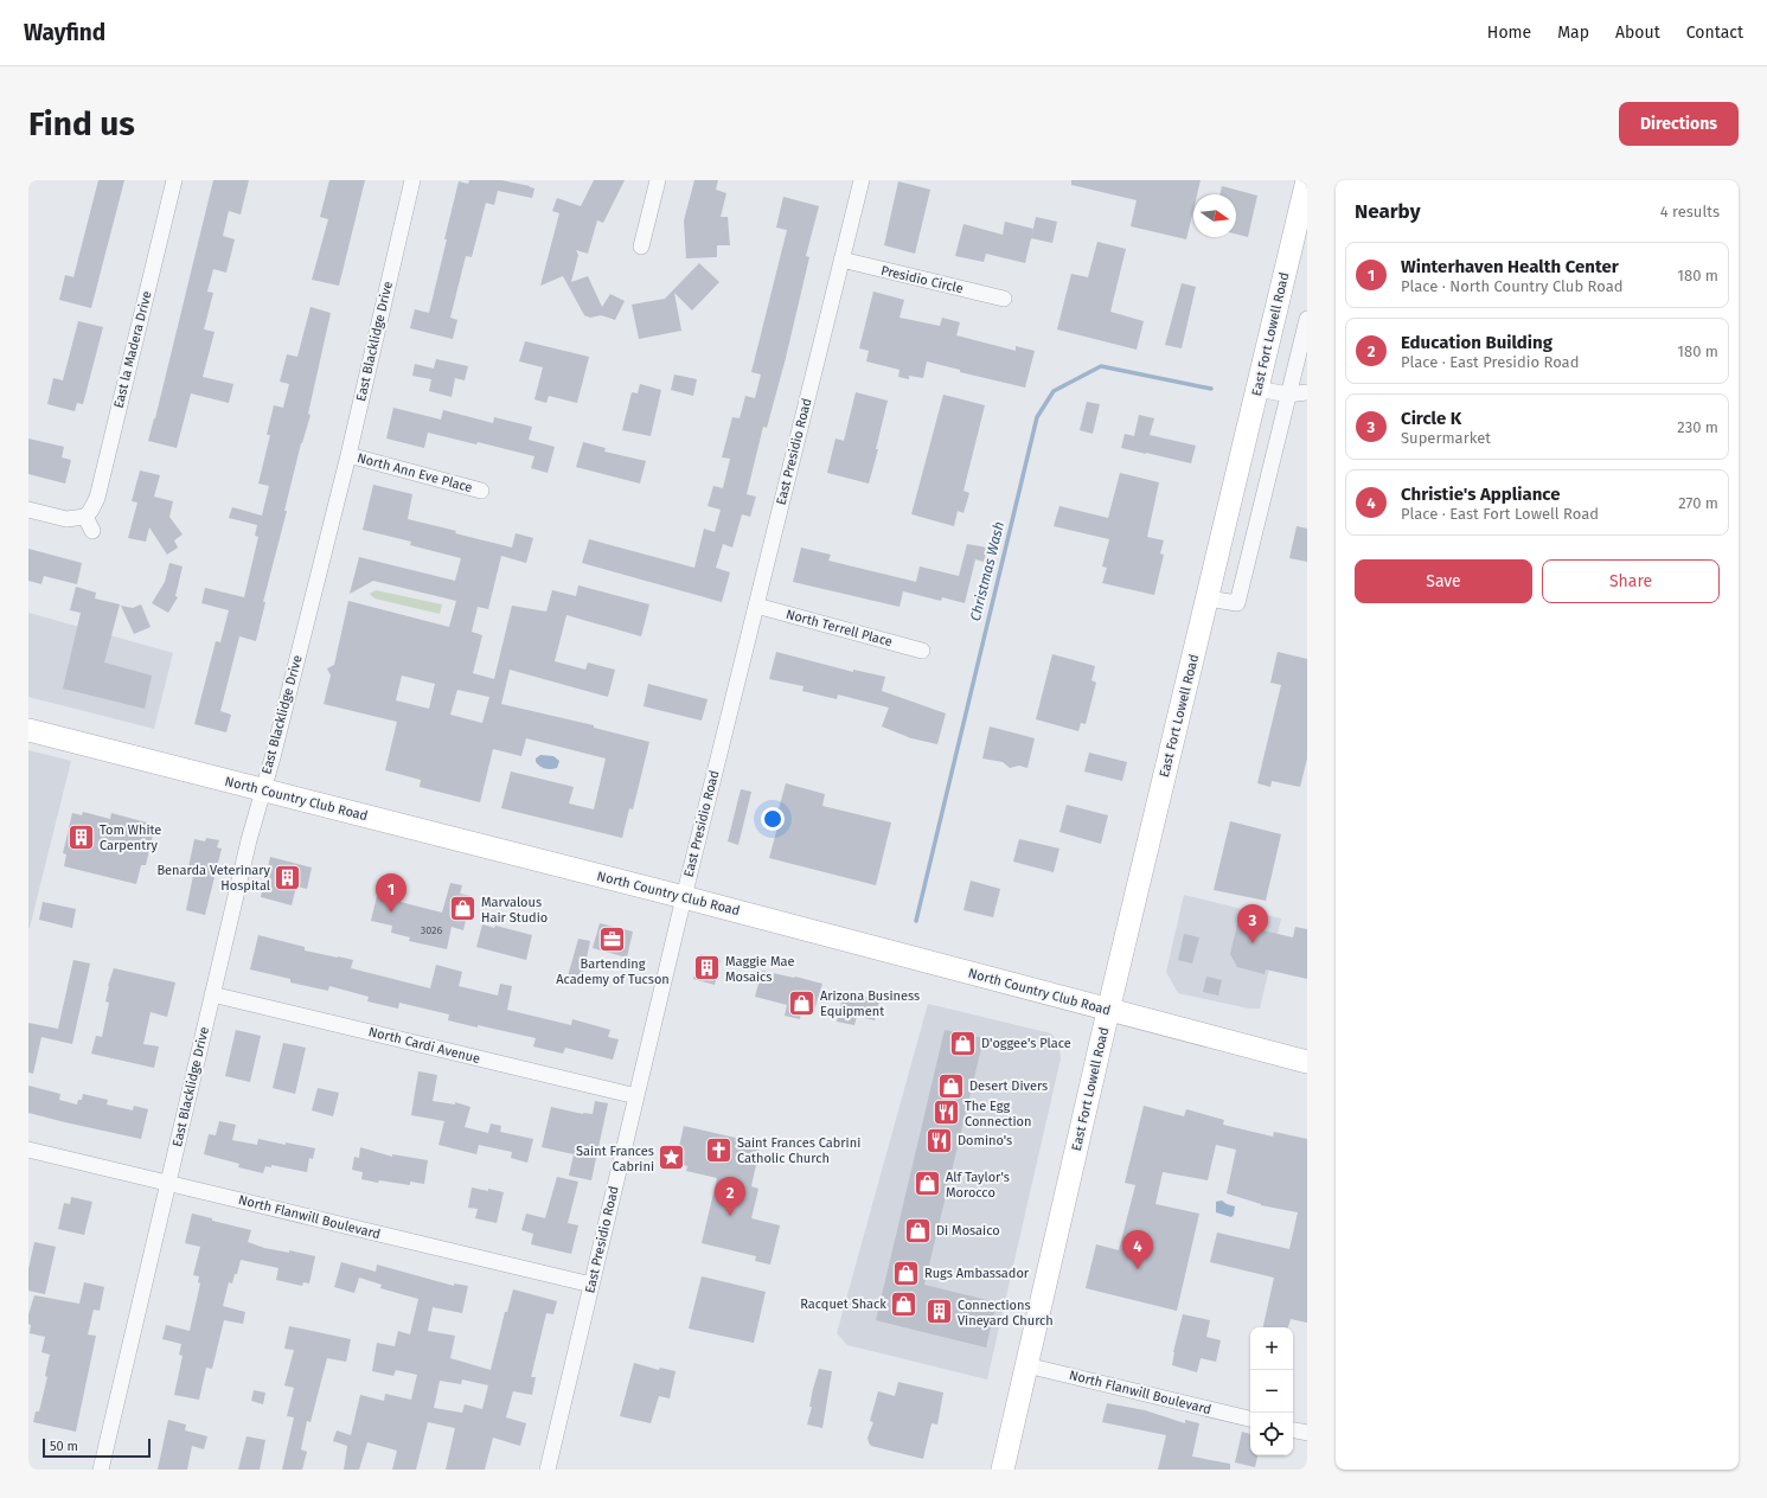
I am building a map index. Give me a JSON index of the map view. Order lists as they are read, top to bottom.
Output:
{
  "streets": {
    "main road": ["East Fort Lowell Road", "North Country Club Road"],
    "street": [
      "Presidio Circle",
      "East Blacklidge Drive",
      "East la Madera Drive",
      "East Presidio Road",
      "North Ann Eve Place",
      "North Terrell Place",
      "North Cardi Avenue",
      "North Flanwill Boulevard"
    ]
  },
  "crossings": [
    ["Presidio Circle", "East Presidio Road"],
    ["East Fort Lowell Road", "North Country Club Road"],
    ["East Fort Lowell Road", "North Flanwill Boulevard"],
    ["East Blacklidge Drive", "North Ann Eve Place"],
    ["East Blacklidge Drive", "North Country Club Road"],
    ["East Blacklidge Drive", "North Cardi Avenue"],
    ["East Blacklidge Drive", "North Flanwill Boulevard"],
    ["East Presidio Road", "North Terrell Place"],
    ["East Presidio Road", "North Country Club Road"],
    ["East Presidio Road", "North Cardi Avenue"],
    ["East Presidio Road", "North Flanwill Boulevard"]
  ],
  "water": ["Christmas Wash"],
  "places": {
    "building": [
      "Tom White Carpentry",
      "Benarda Veterinary Hospital",
      "Maggie Mae Mosaics",
      "Connections Vineyard Church"
    ],
    "shop": [
      "Marvalous Hair Studio",
      "Arizona Business Equipment",
      "D'oggee's Place",
      "Desert Divers",
      "Alf Taylor's Morocco",
      "Di Mosaico",
      "Rugs Ambassador",
      "Racquet Shack"
    ],
    "office": ["Bartending Academy of Tucson"],
    "restaurant": ["The Egg Connection", "Domino's"],
    "church": ["Saint Frances Cabrini Catholic Church"],
    "place": ["Saint Frances Cabrini"]
  },
  "house_numbers": ["3026"],
  "scale_bar": "50 m",
  "north": "right",
  "page": {
    "header": "Wayfind",
    "nav": [
      "Home",
      "Map",
      "About",
      "Contact"
    ],
    "buttons": [
      "Directions",
      ["Save", "Share"]
    ],
    "title": "Find us",
    "heading": ["Nearby", "4 results"],
    "list": [
      {
        "mark": "1",
        "name": "Winterhaven Health Center",
        "note": "Place · North Country Club Road",
        "value": "180 m"
      },
      {
        "mark": "2",
        "name": "Education Building",
        "note": "Place · East Presidio Road",
        "value": "180 m"
      },
      {
        "mark": "3",
        "name": "Circle K",
        "note": "Supermarket",
        "value": "230 m"
      },
      {
        "mark": "4",
        "name": "Christie's Appliance",
        "note": "Place · East Fort Lowell Road",
        "value": "270 m"
      }
    ],
    "pins": [
      "1",
      "3",
      "2",
      "4"
    ],
    "map_buttons": ["+", "−"],
    "scale": "50 m"
  }
}
